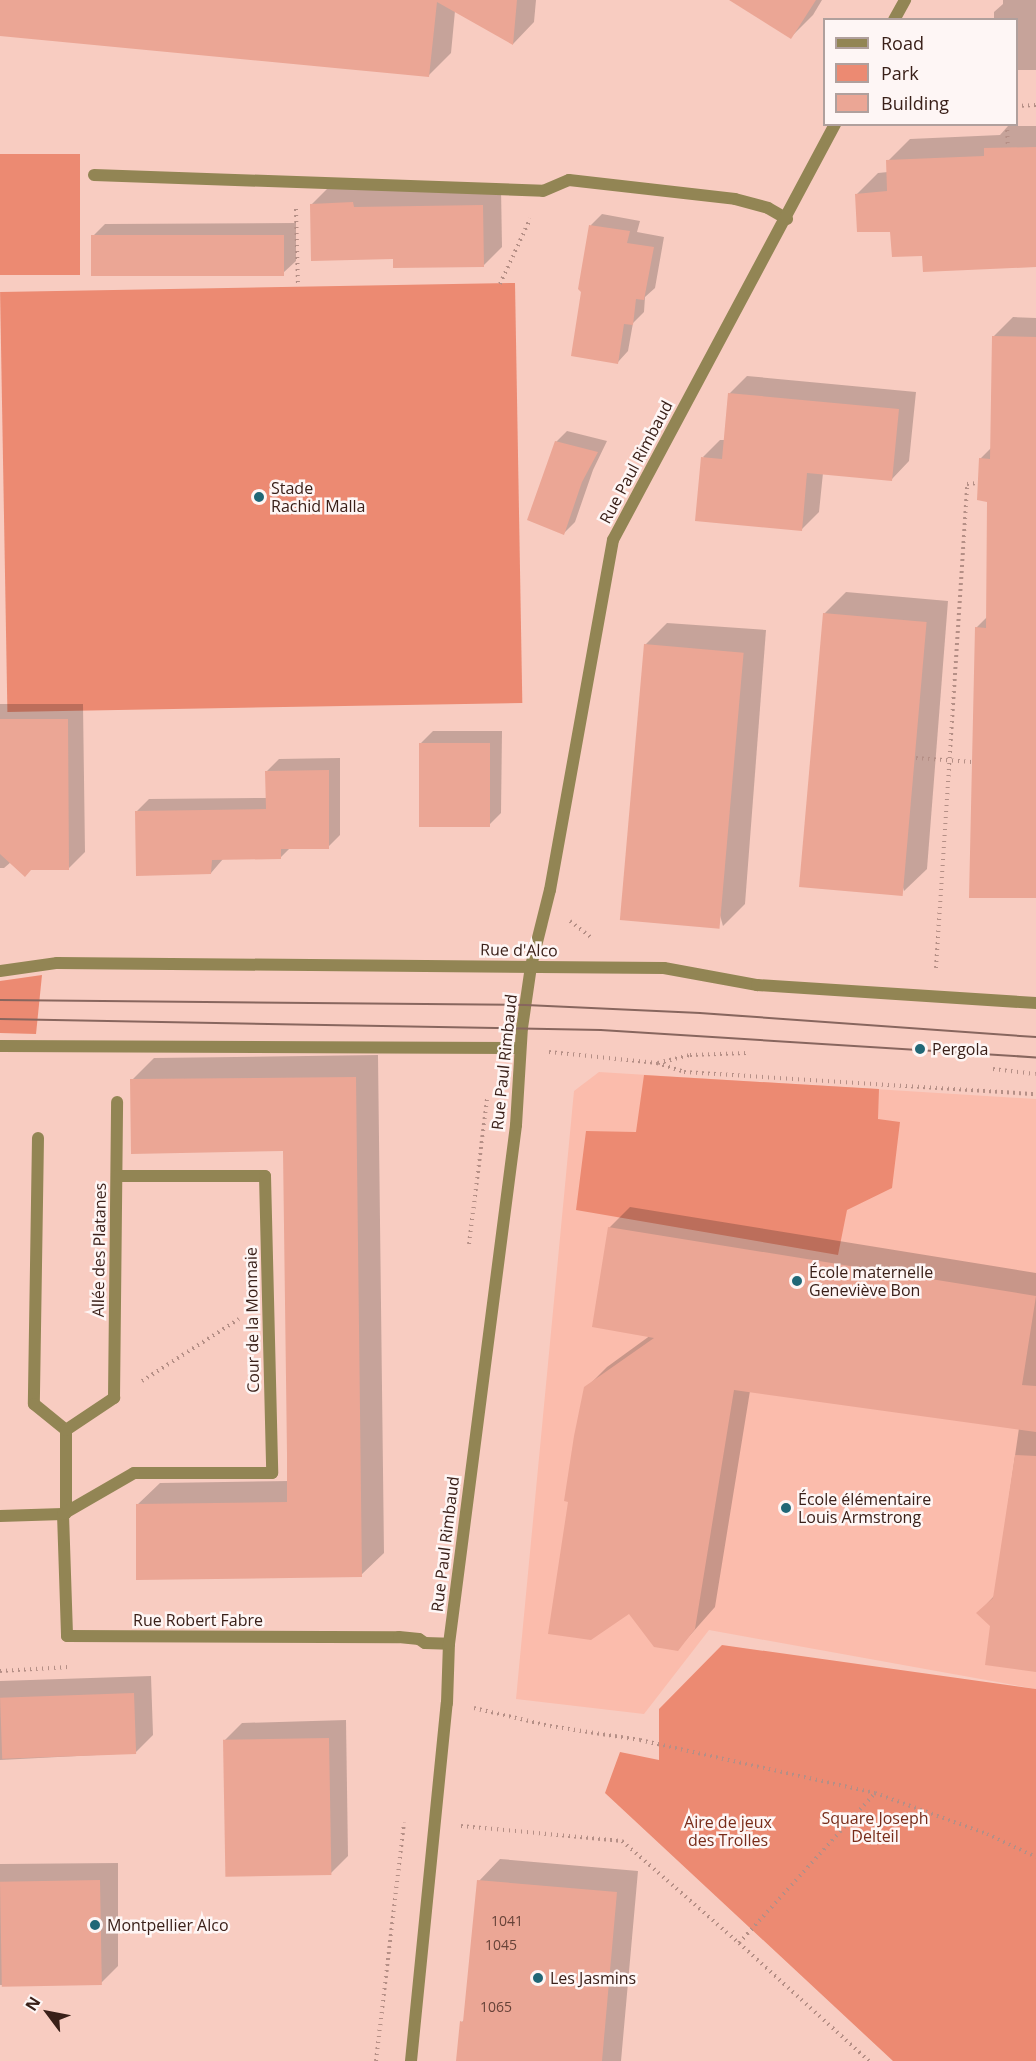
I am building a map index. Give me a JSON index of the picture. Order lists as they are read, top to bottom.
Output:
{
  "streets": {
    "street": [
      "Rue Paul Rimbaud",
      "Rue d'Alco",
      "Allée des Platanes",
      "Cour de la Monnaie",
      "Rue Robert Fabre"
    ]
  },
  "crossings": [
    ["Rue Paul Rimbaud", "Rue d'Alco"],
    ["Rue Paul Rimbaud", "Rue Robert Fabre"],
    ["Allée des Platanes", "Cour de la Monnaie"]
  ],
  "parks": ["Square Joseph Delteil", "Aire de jeux des Trolles"],
  "places": [
    "Stade Rachid Malla",
    "Pergola",
    "École maternelle Geneviève Bon",
    "École élémentaire Louis Armstrong",
    "Montpellier Alco",
    "Les Jasmins"
  ],
  "house_numbers": ["1041", "1045", "1065"],
  "legend": ["Road", "Park", "Building"],
  "north": "top left"
}
